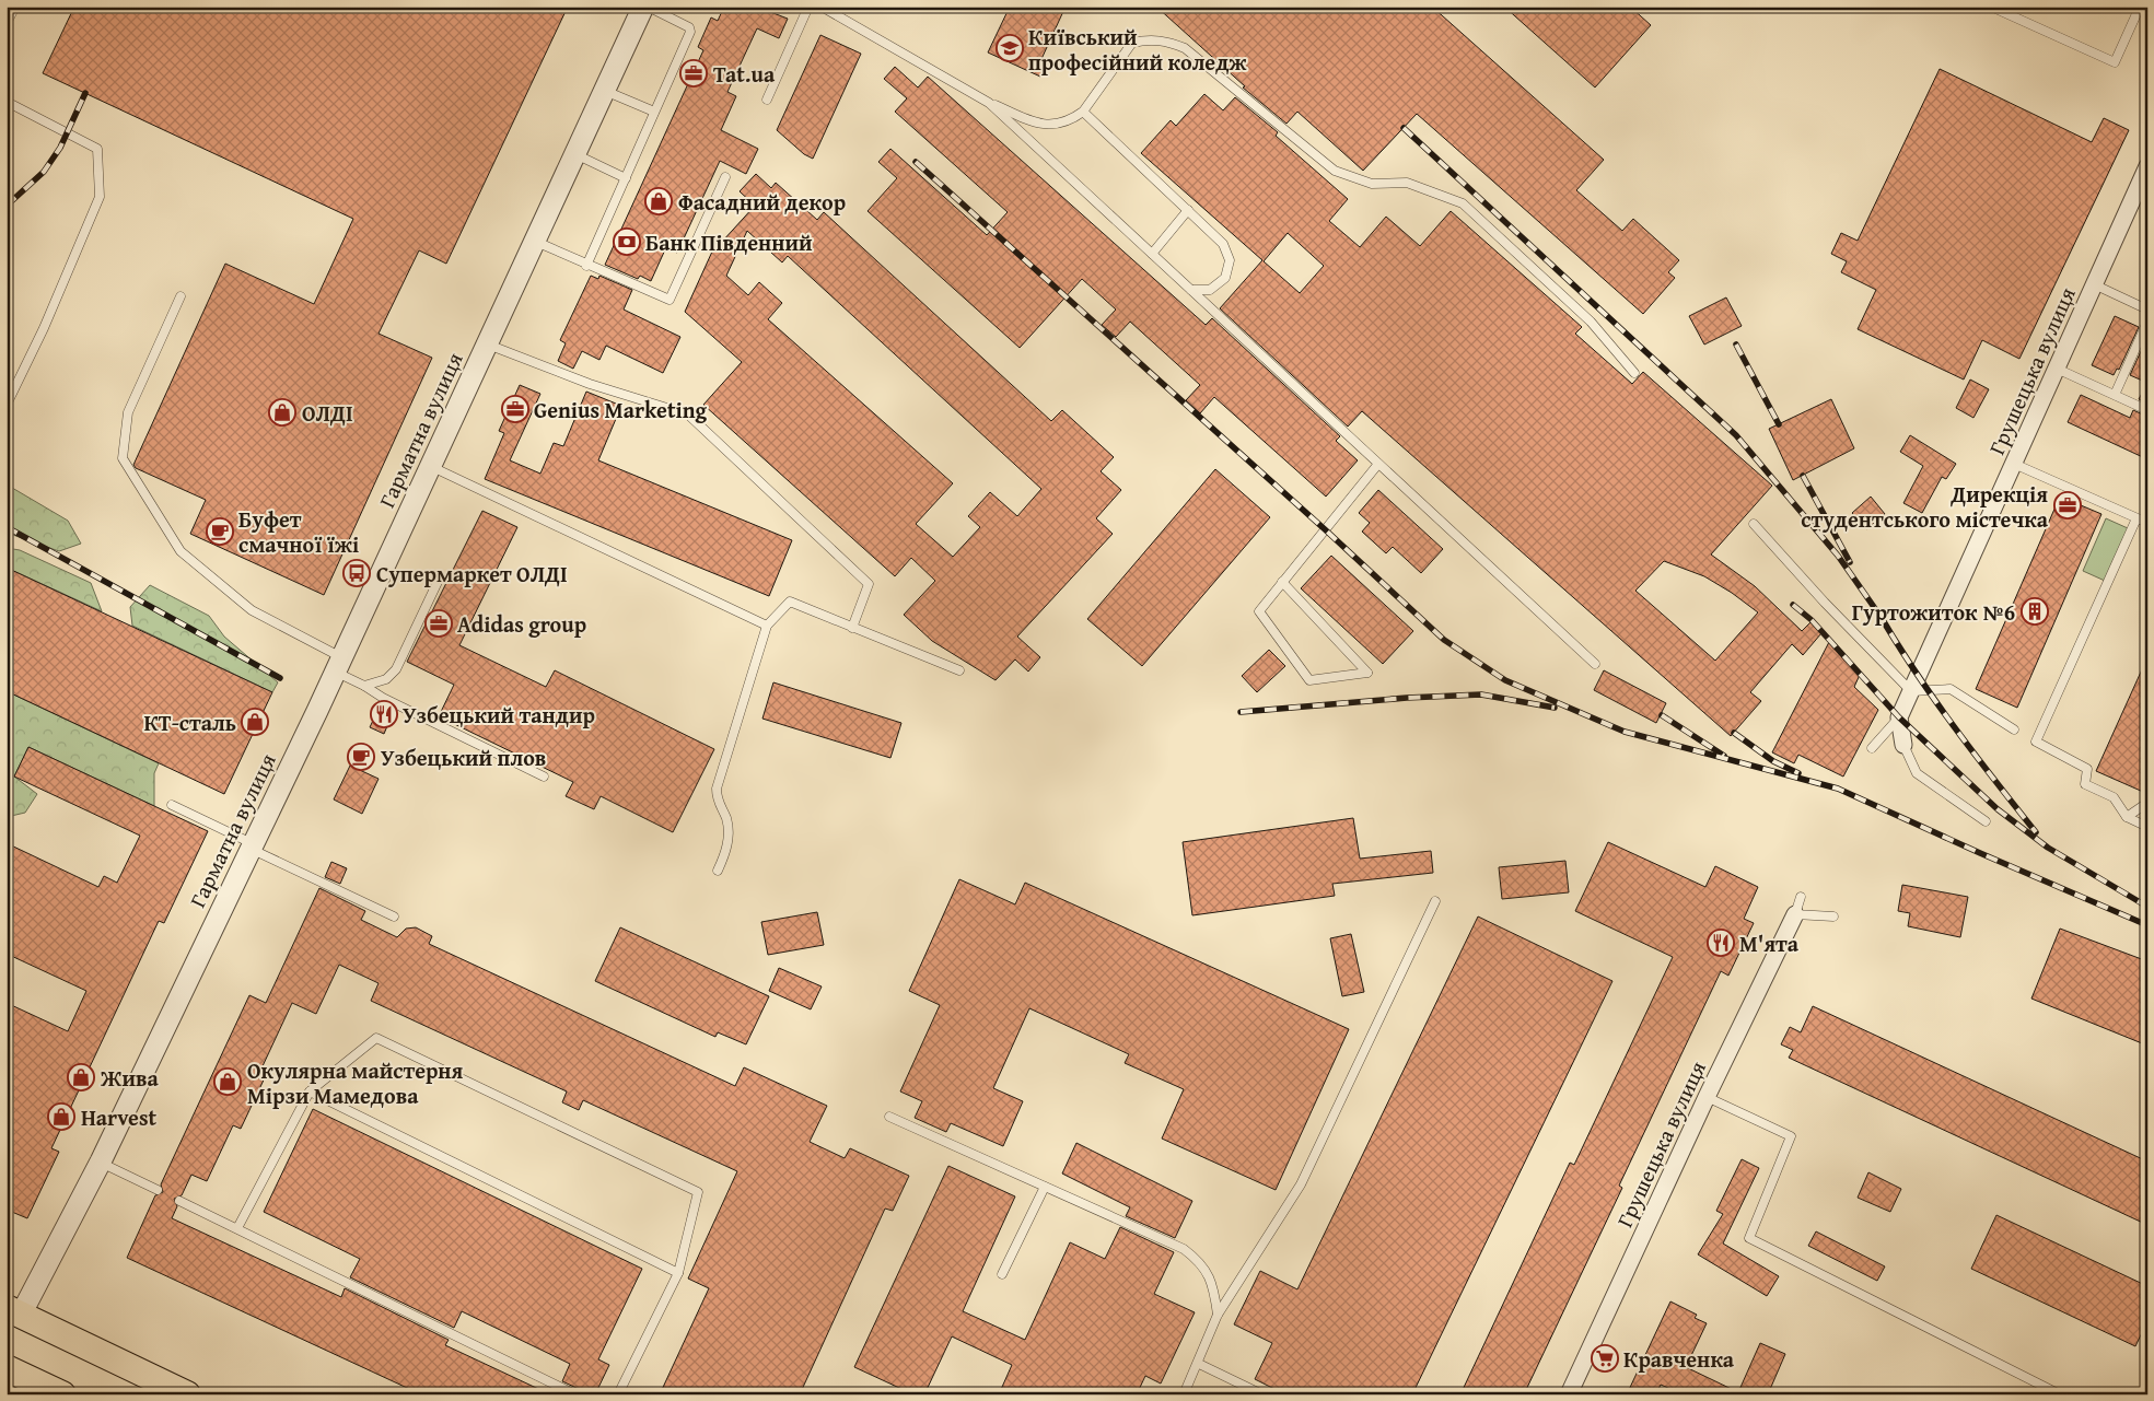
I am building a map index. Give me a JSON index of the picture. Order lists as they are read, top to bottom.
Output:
{
  "streets": {
    "street": ["Грушецька вулиця", "Гарматна вулиця"]
  },
  "places": {
    "school or university": ["Київський професійний коледж"],
    "office": [
      "Tat.ua",
      "Genius Marketing",
      "Дирекція студентського містечка",
      "Adidas group"
    ],
    "shop": [
      "Фасадний декор",
      "ОЛДІ",
      "КТ-сталь",
      "Жива",
      "Окулярна майстерня Мірзи Мамедова",
      "Harvest"
    ],
    "bank": ["Банк Південний"],
    "cafe": ["Буфет смачної їжі", "Узбецький плов"],
    "bus stop": ["Супермаркет ОЛДІ"],
    "building": ["Гуртожиток №6"],
    "restaurant": ["Узбецький тандир", "М'ята"],
    "supermarket": ["Кравченка"]
  }
}
